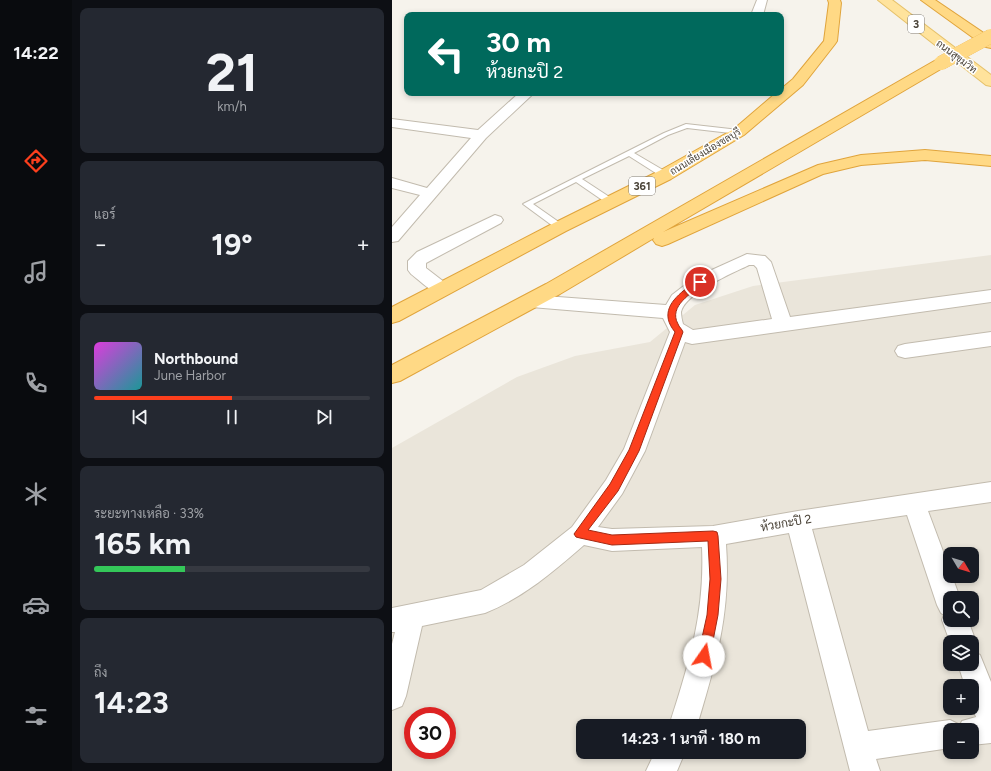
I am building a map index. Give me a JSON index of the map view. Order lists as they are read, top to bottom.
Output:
{
  "streets": {
    "highway": ["3", "ถนนเลี่ยงเมืองชลบุรี", "361"],
    "main road": ["ถนนสุขุมวิท"],
    "street": ["ห้วยกะปิ 2"]
  },
  "north": "bottom right",
  "page": {
    "tabs": "14:22",
    "tile": [
      ["21", "km/h"],
      "แอร์",
      ["ระยะทางเหลือ · 33%", "165 km"],
      ["ถึง", "14:23"]
    ],
    "turn": ["30 m", "ห้วยกะปิ 2"],
    "heat": ["−", "19°", "+"],
    "song": ["Northbound", "June Harbor"],
    "map_buttons": ["+", "−"],
    "limit": "30",
    "trip": "14:23 · 1 นาที · 180 m"
  }
}
